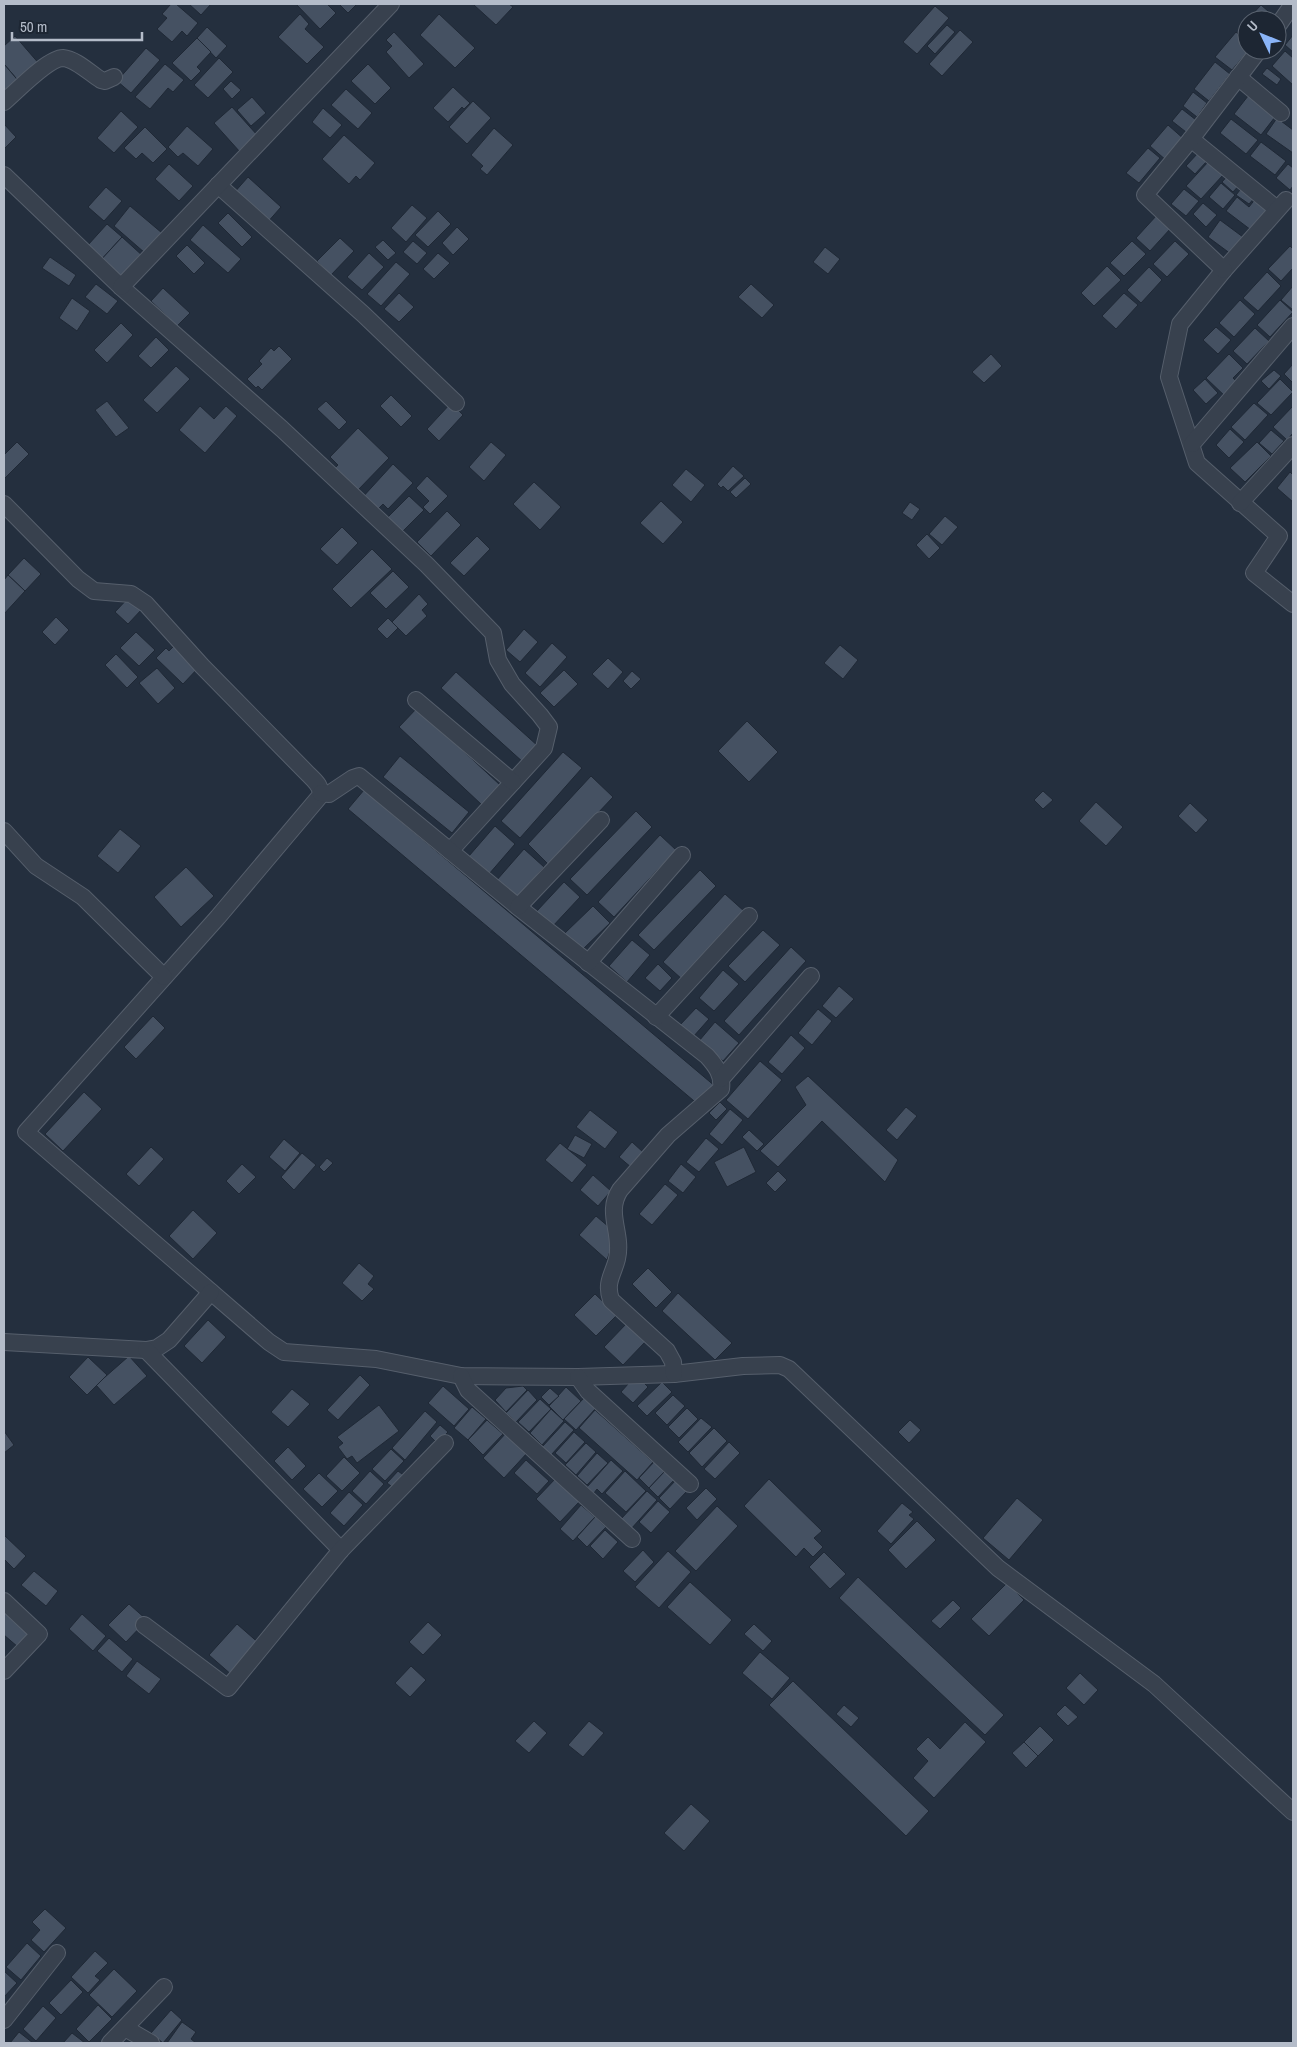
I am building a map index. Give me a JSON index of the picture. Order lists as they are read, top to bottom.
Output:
{
  "scale_bar": "50 m",
  "north": "top left"
}
